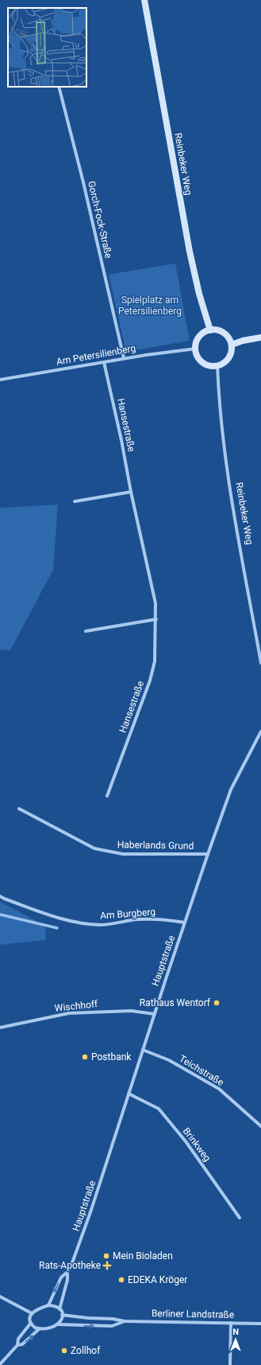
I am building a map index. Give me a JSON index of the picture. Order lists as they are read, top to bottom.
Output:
{
  "streets": {
    "main road": ["Reinbeker Weg"],
    "street": [
      "Gorch-Fock-Straße",
      "Am Petersilienberg",
      "Hansestraße",
      "Haberlands Grund",
      "Am Burgberg",
      "Hauptstraße",
      "Wischhoff",
      "Teichstraße",
      "Brinkweg",
      "Berliner Landstraße"
    ]
  },
  "crossings": [
    ["Reinbeker Weg", "Am Petersilienberg"],
    ["Gorch-Fock-Straße", "Am Petersilienberg"],
    ["Am Petersilienberg", "Hansestraße"],
    ["Haberlands Grund", "Hauptstraße"],
    ["Am Burgberg", "Hauptstraße"],
    ["Hauptstraße", "Wischhoff"],
    ["Hauptstraße", "Teichstraße"],
    ["Hauptstraße", "Brinkweg"],
    ["Hauptstraße", "Berliner Landstraße"]
  ],
  "parks": ["Spielplatz am Petersilienberg"],
  "places": {
    "other": [
      "Rathaus Wentorf",
      "Postbank",
      "Mein Bioladen",
      "EDEKA Kröger",
      "Zollhof"
    ],
    "health": ["Rats-Apotheke"]
  },
  "north": "top"
}
